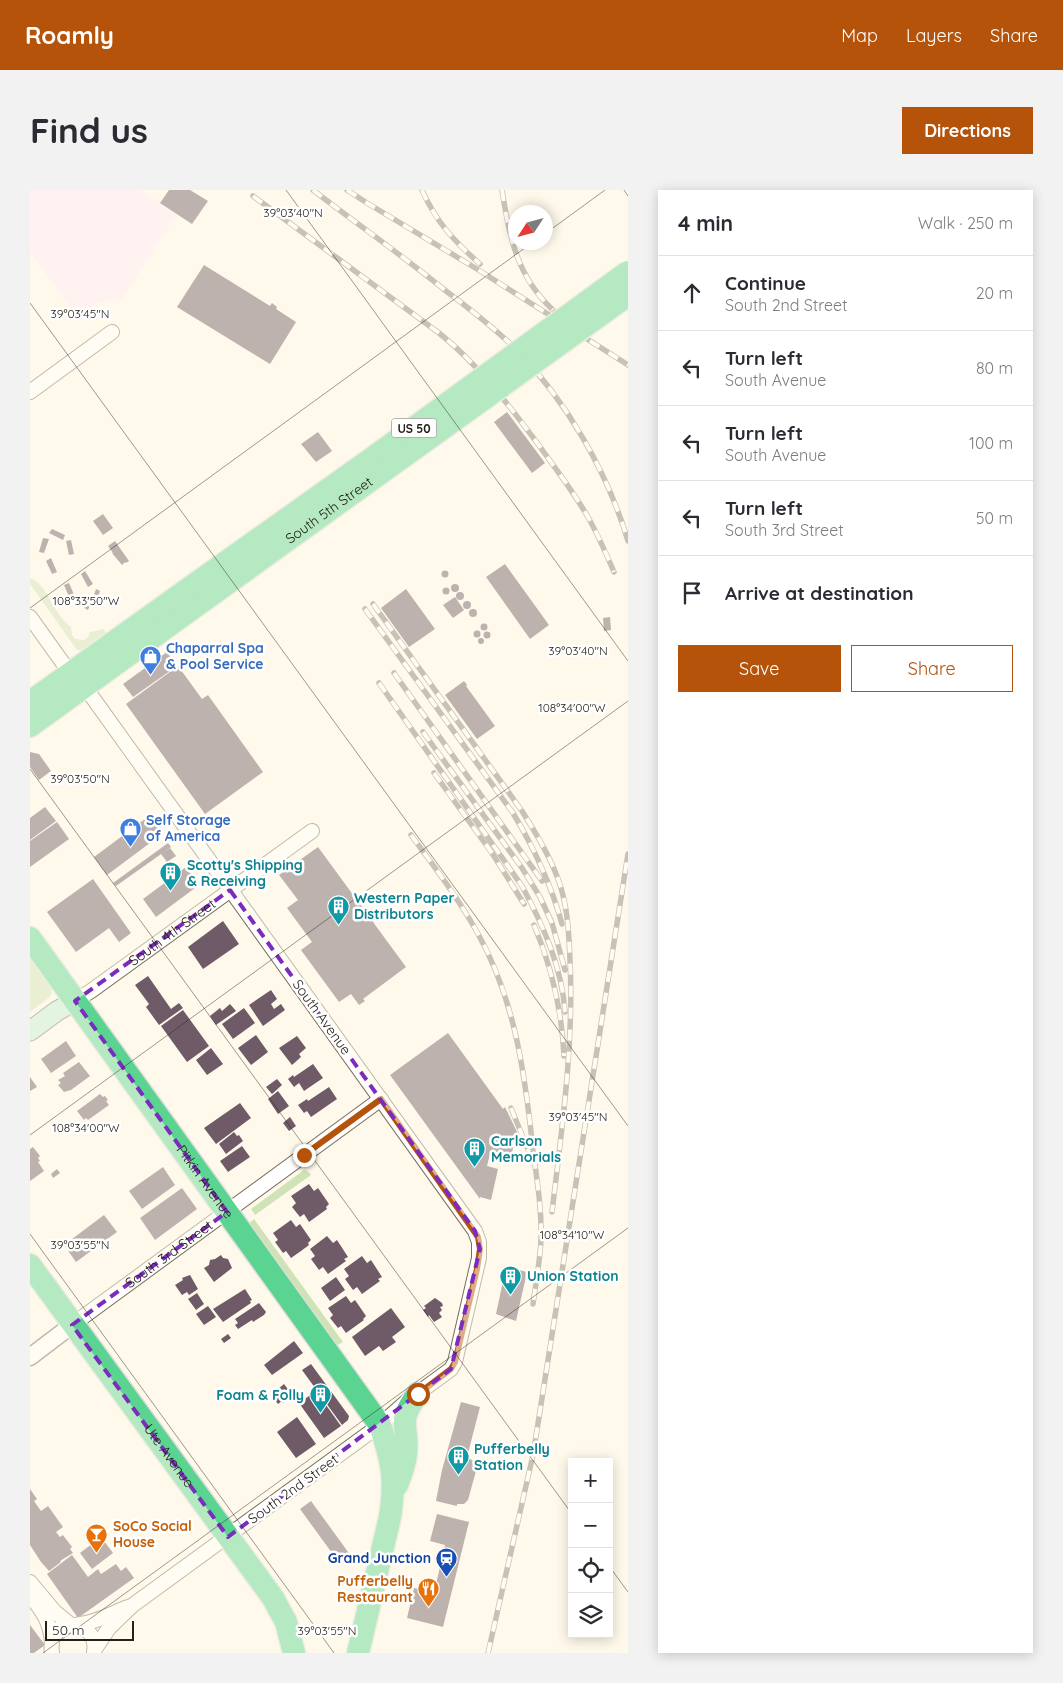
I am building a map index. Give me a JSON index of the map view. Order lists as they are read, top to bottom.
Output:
{
  "streets": {
    "highway": [
      "US 50",
      "South 5th Street",
      "Pitkin Avenue",
      "Ute Avenue"
    ],
    "main road": ["South 4th Street"],
    "street": ["South Avenue", "South 3rd Street", "South 2nd Street"]
  },
  "crossings": [
    ["South 5th Street", "South Avenue"],
    ["South 4th Street", "South Avenue"],
    ["South 4th Street", "Pitkin Avenue"],
    ["South Avenue", "South 3rd Street"],
    ["South Avenue", "South 2nd Street"],
    ["Pitkin Avenue", "South 3rd Street"],
    ["Pitkin Avenue", "South 2nd Street"],
    ["South 3rd Street", "Ute Avenue"],
    ["Ute Avenue", "South 2nd Street"]
  ],
  "places": {
    "shop": ["Chaparral Spa & Pool Service", "Self Storage of America"],
    "building": [
      "Scotty's Shipping & Receiving",
      "Western Paper Distributors",
      "Carlson Memorials",
      "Union Station",
      "Foam & Folly",
      "Pufferbelly Station"
    ],
    "bar": ["SoCo Social House"],
    "station": ["Grand Junction"],
    "restaurant": ["Pufferbelly Restaurant"]
  },
  "scale_bar": "50 m",
  "north": "bottom left",
  "page": {
    "header": "Roamly",
    "nav": ["Map", "Layers", "Share"],
    "buttons": [
      "Directions",
      ["Save", "Share"]
    ],
    "title": "Find us",
    "heading": ["4 min", "Walk · 250 m"],
    "list": [
      ["Continue", "South 2nd Street", "20 m"],
      ["Turn left", "South Avenue", "80 m"],
      ["Turn left", "South Avenue", "100 m"],
      ["Turn left", "South 3rd Street", "50 m"],
      "Arrive at destination"
    ],
    "map_buttons": ["+", "−"],
    "scale": "50 m"
  },
  "coordinates": [
    "39°03'40\"N",
    "39°03'45\"N",
    "108°33'50\"W",
    "108°34'00\"W",
    "39°03'50\"N",
    "108°34'10\"W",
    "39°03'55\"N"
  ]
}
